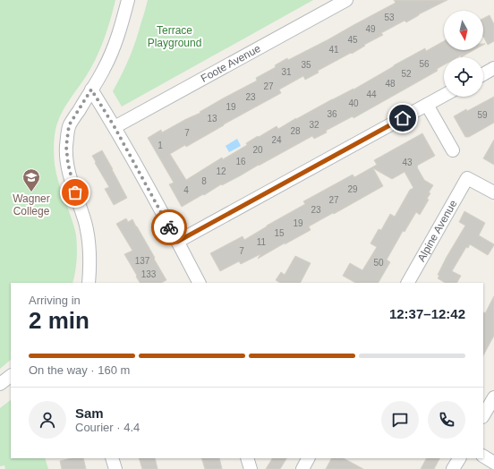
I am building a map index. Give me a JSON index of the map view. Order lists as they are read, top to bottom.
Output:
{
  "streets": {
    "street": ["Foote Avenue", "Alpine Avenue"]
  },
  "parks": ["Terrace Playground"],
  "places": {
    "school or university": ["Wagner College"]
  },
  "house_numbers": [
    "53",
    "49",
    "45",
    "41",
    "56",
    "35",
    "31",
    "52",
    "48",
    "27",
    "44",
    "23",
    "40",
    "19",
    "36",
    "59",
    "13",
    "32",
    "28",
    "7",
    "24",
    "1",
    "20",
    "16",
    "43",
    "12",
    "8",
    "29",
    "4",
    "27",
    "23",
    "19",
    "15",
    "11",
    "7",
    "137",
    "50",
    "133"
  ],
  "north": "bottom",
  "page": {
    "heading": ["2 min", "Arriving in", "12:37–12:42"],
    "panel": ["Sam", "Courier · 4.4"],
    "bar": "On the way · 160 m"
  }
}
